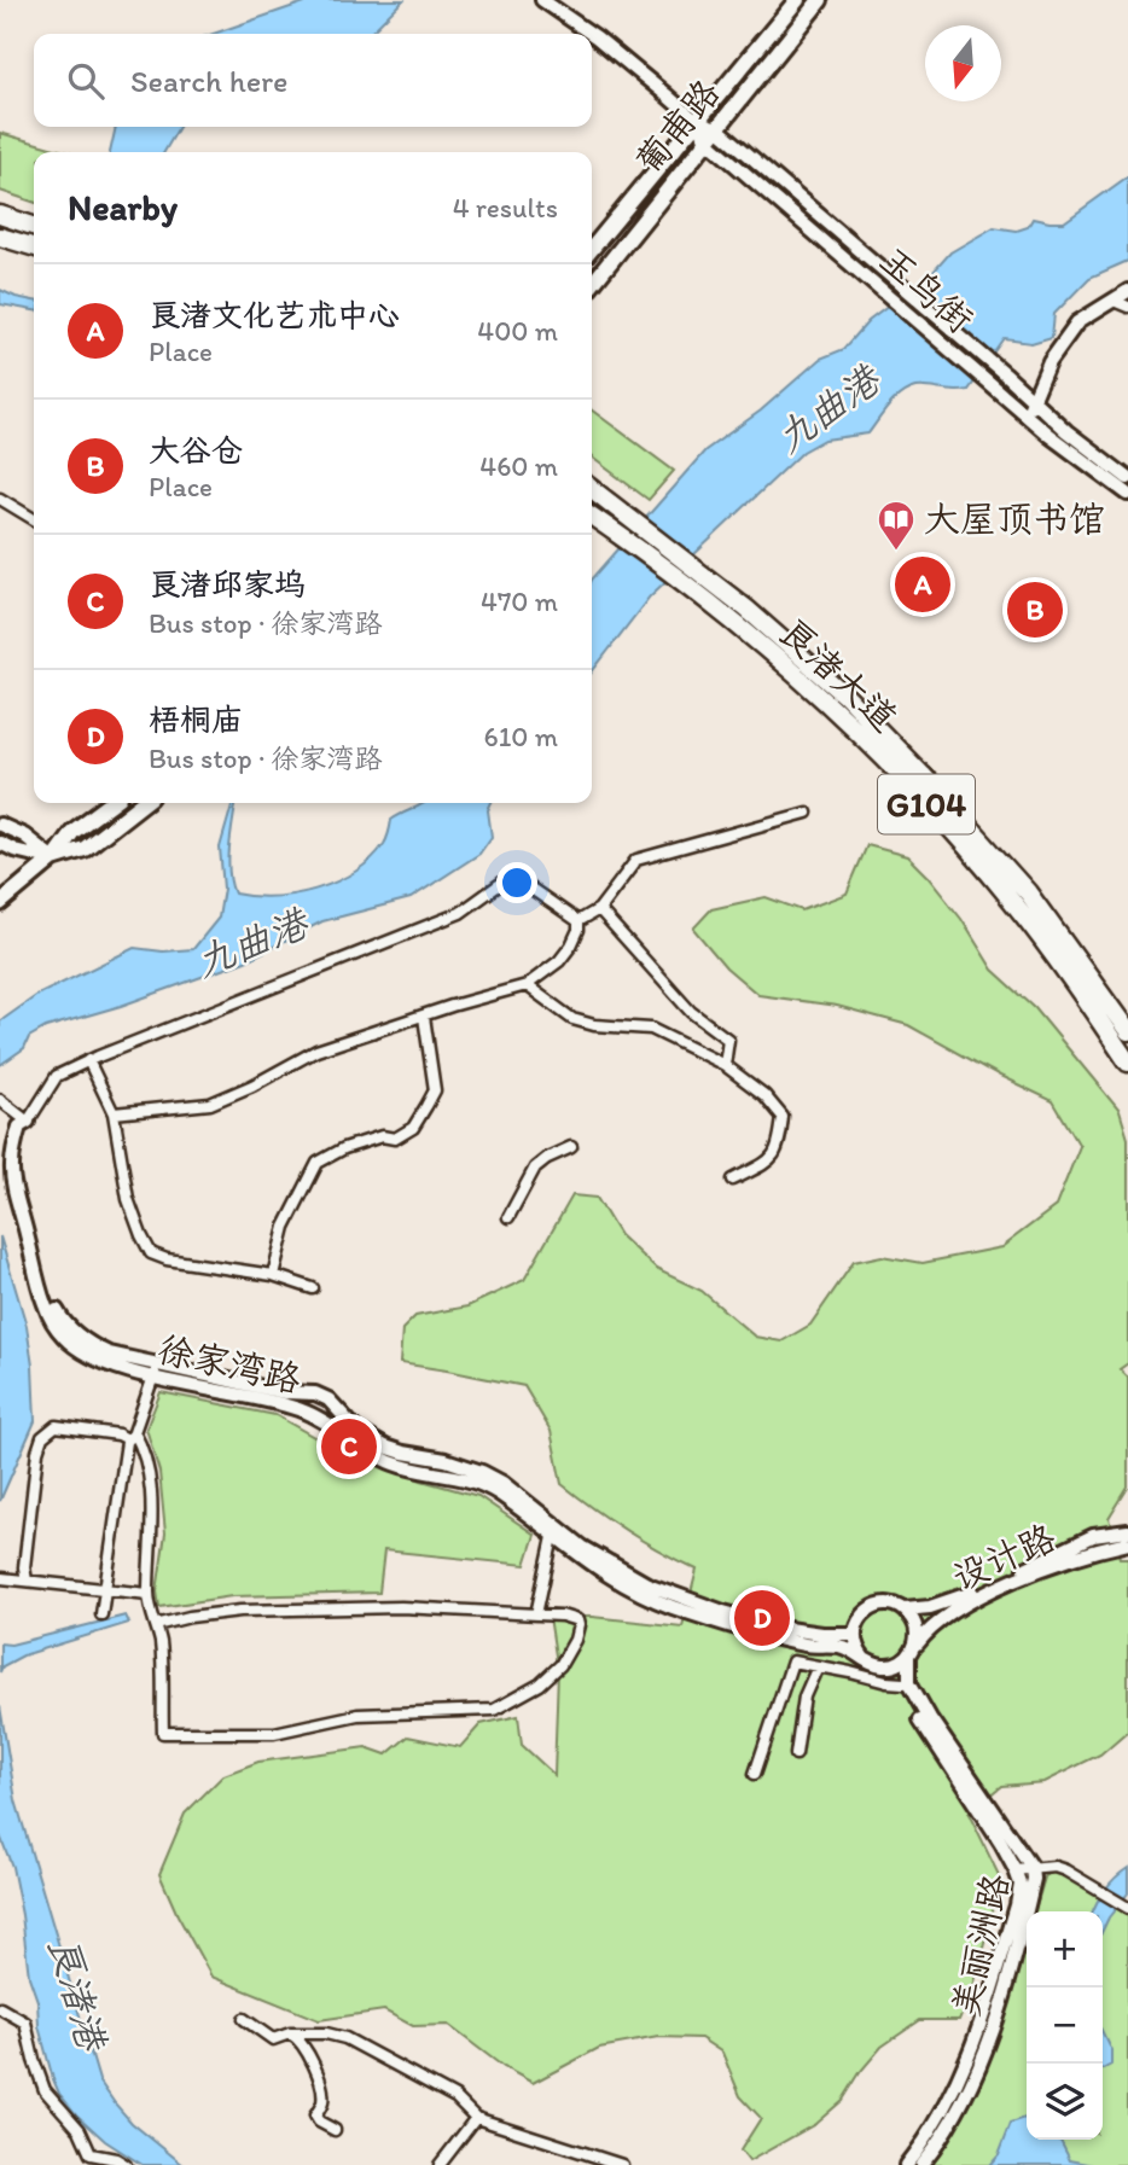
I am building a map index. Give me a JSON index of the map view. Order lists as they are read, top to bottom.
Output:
{
  "streets": {
    "highway": ["良渚大道", "G104"],
    "main road": ["葡甫路"],
    "street": [
      "玉鸟街",
      "徐家湾路",
      "设计路",
      "美丽洲路"
    ]
  },
  "crossings": [
    ["葡甫路", "玉鸟街"],
    ["徐家湾路", "设计路"],
    ["徐家湾路", "美丽洲路"],
    ["设计路", "美丽洲路"]
  ],
  "water": ["九曲港", "良渚港"],
  "places": {
    "library": ["大屋顶书馆"]
  },
  "north": "bottom",
  "page": {
    "search": "Search here",
    "heading": ["Nearby", "4 results"],
    "list": [
      {
        "mark": "A",
        "name": "良渚文化艺术中心",
        "note": "Place",
        "value": "400 m"
      },
      {
        "mark": "B",
        "name": "大谷仓",
        "note": "Place",
        "value": "460 m"
      },
      {
        "mark": "C",
        "name": "良渚邱家坞",
        "note": "Bus stop · 徐家湾路",
        "value": "470 m"
      },
      {
        "mark": "D",
        "name": "梧桐庙",
        "note": "Bus stop · 徐家湾路",
        "value": "610 m"
      }
    ],
    "pins": [
      "A",
      "B",
      "C",
      "D"
    ],
    "map_buttons": ["+", "−"]
  }
}
